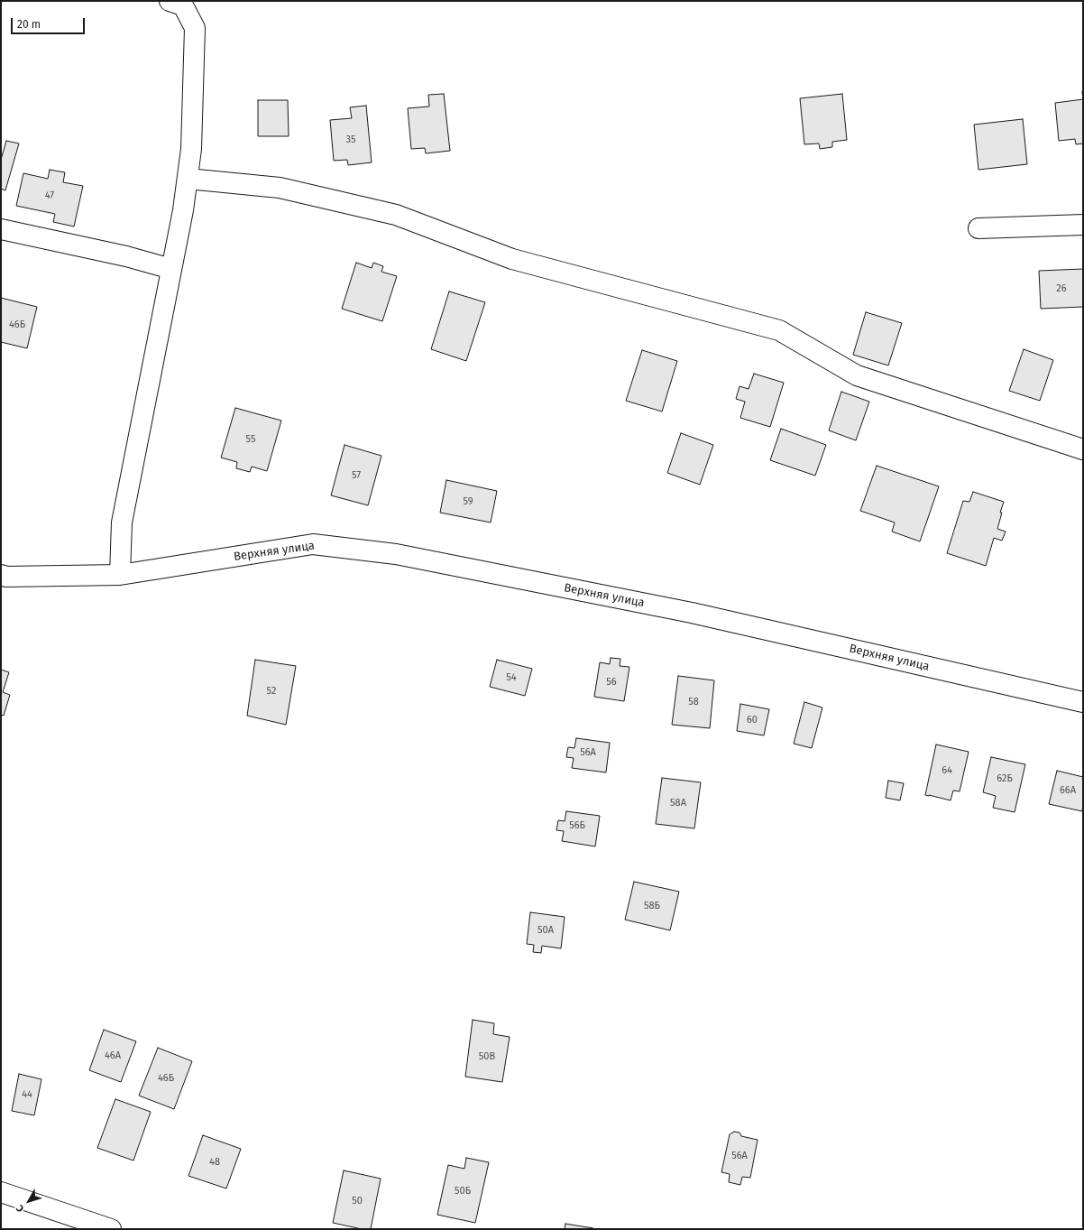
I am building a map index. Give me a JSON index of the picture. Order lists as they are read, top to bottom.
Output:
{
  "streets": {
    "street": ["Верхняя улица"]
  },
  "house_numbers": [
    "35",
    "47",
    "26",
    "46Б",
    "55",
    "57",
    "59",
    "54",
    "56",
    "52",
    "58",
    "60",
    "56А",
    "64",
    "62Б",
    "66А",
    "58А",
    "56Б",
    "58Б",
    "50А",
    "46А",
    "50В",
    "46Б",
    "44",
    "56А",
    "48",
    "50Б",
    "50"
  ],
  "scale_bar": "20 m",
  "north": "bottom left"
}
